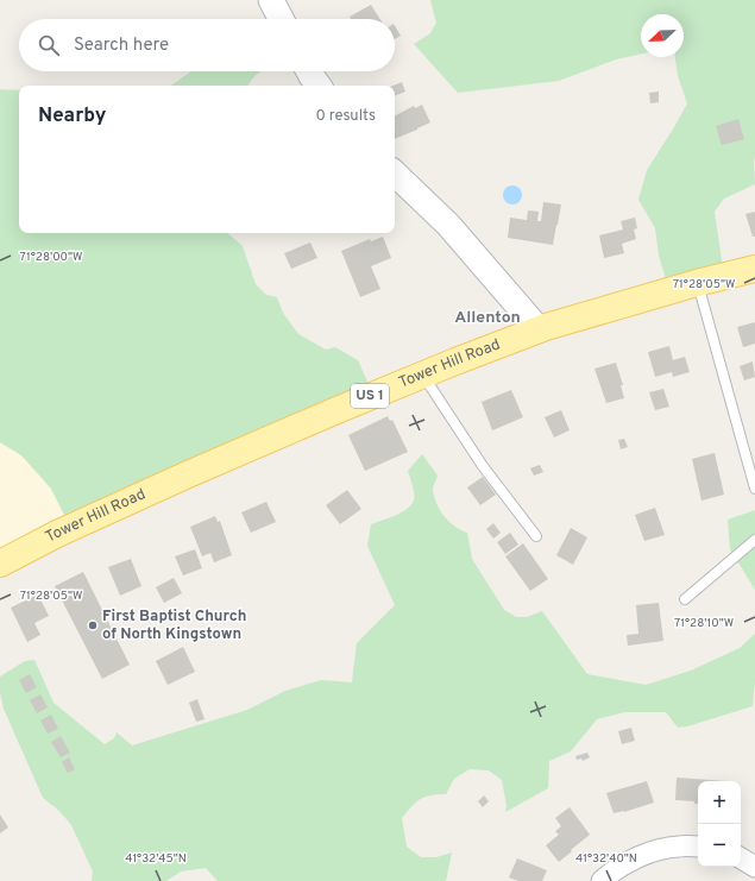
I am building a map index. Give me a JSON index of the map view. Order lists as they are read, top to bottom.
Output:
{
  "streets": {
    "main road": ["Tower Hill Road", "US 1"]
  },
  "districts": ["Allenton"],
  "places": ["First Baptist Church of North Kingstown"],
  "north": "bottom left",
  "page": {
    "search": "Search here",
    "heading": ["Nearby", "0 results"],
    "map_buttons": ["+", "−"]
  },
  "coordinates": [
    "71°28'00\"W",
    "71°28'05\"W",
    "71°28'10\"W",
    "41°32'45\"N",
    "41°32'40\"N"
  ]
}
